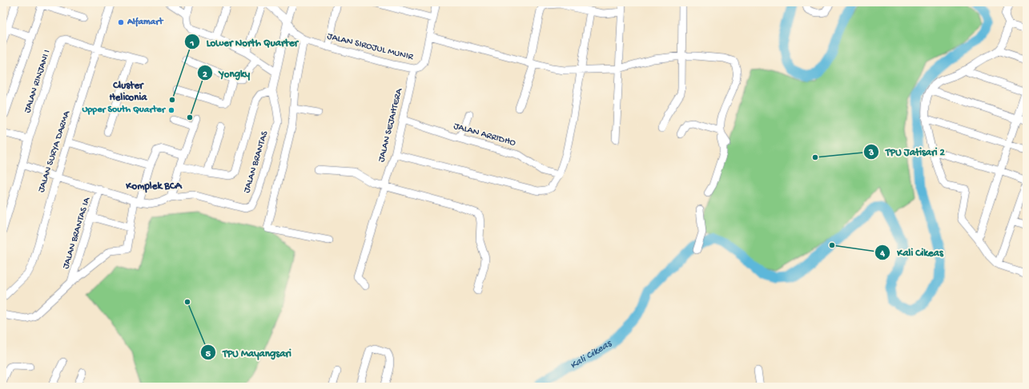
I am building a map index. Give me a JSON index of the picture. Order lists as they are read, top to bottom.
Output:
{
  "streets": {
    "street": [
      "JALAN SIROJUL MUNIR",
      "JALAN RINJANI I",
      "JALAN SEJAHTERA",
      "JALAN ARRIDHO",
      "JALAN SURYA DARMA",
      "JALAN BRANTAS",
      "JALAN BRANTAS IA"
    ]
  },
  "crossings": [
    ["JALAN SIROJUL MUNIR", "JALAN SEJAHTERA"],
    ["JALAN SIROJUL MUNIR", "JALAN BRANTAS"],
    ["JALAN RINJANI I", "JALAN SURYA DARMA"],
    ["JALAN SEJAHTERA", "JALAN ARRIDHO"],
    ["JALAN SURYA DARMA", "JALAN BRANTAS"],
    ["JALAN BRANTAS", "JALAN BRANTAS IA"]
  ],
  "districts": ["Cluster Heliconia", "Komplek BCA"],
  "water": ["Kali Cikeas"],
  "places": [
    "Alfamart",
    "Lower North Quarter",
    "Upper South Quarter",
    "Yongky",
    "TPU Jatisari 2",
    "Kali Cikeas",
    "TPU Mayangsari"
  ]
}
